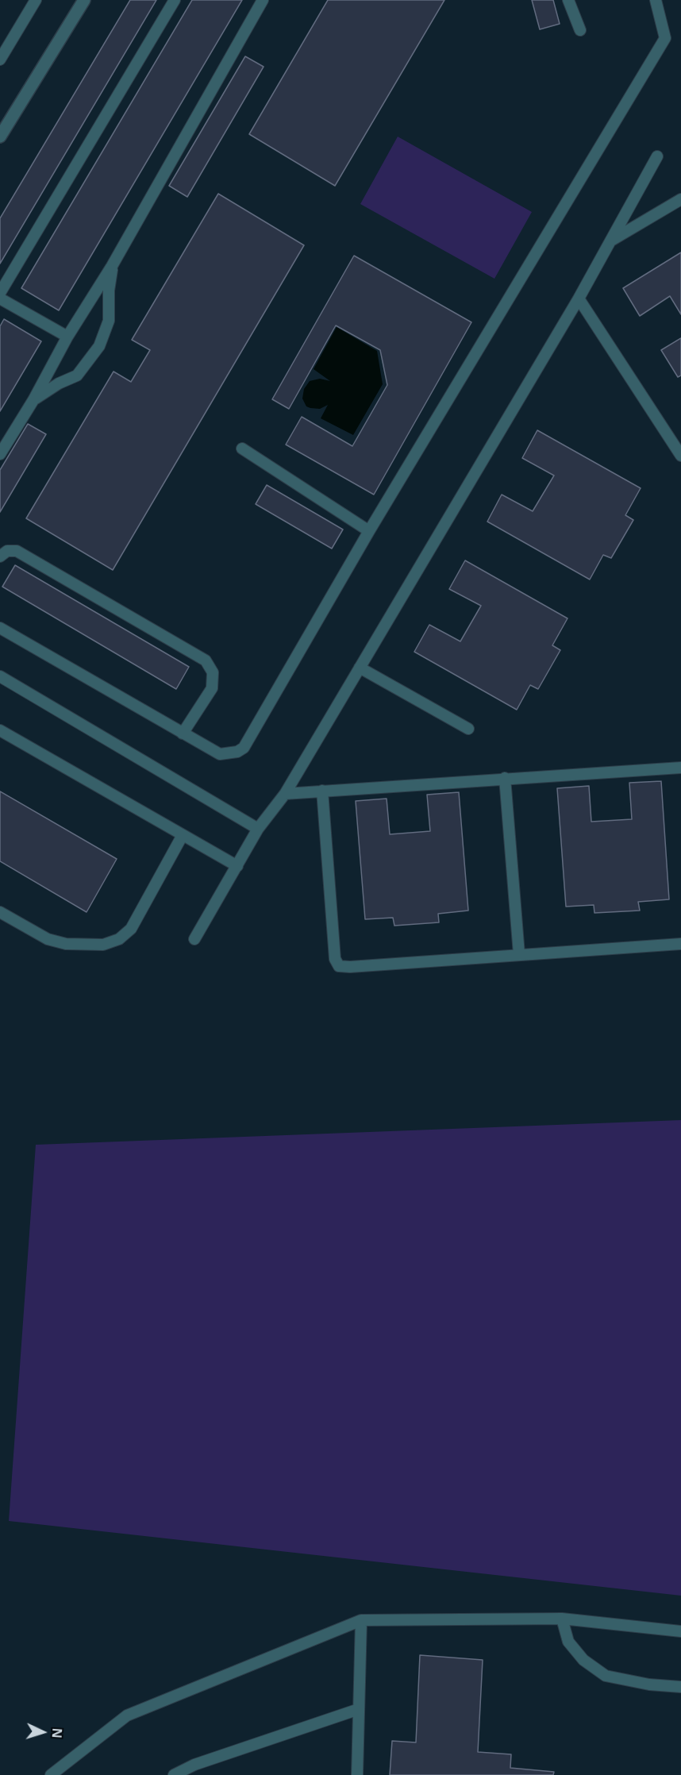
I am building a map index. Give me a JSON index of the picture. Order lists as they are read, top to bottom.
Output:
{
  "north": "right"
}
